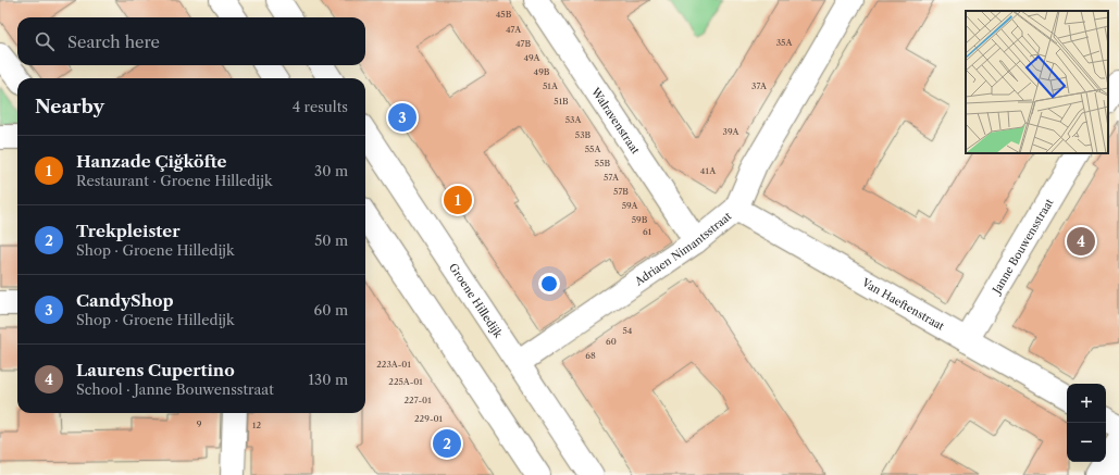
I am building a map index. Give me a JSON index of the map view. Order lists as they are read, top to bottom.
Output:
{
  "streets": {
    "street": [
      "Walravenstraat",
      "Janne Bouwensstraat",
      "Adriaen Nimantsstraat",
      "Groene Hilledijk",
      "Van Haeftenstraat"
    ]
  },
  "crossings": [
    ["Walravenstraat", "Adriaen Nimantsstraat"],
    ["Janne Bouwensstraat", "Van Haeftenstraat"],
    ["Adriaen Nimantsstraat", "Groene Hilledijk"],
    ["Adriaen Nimantsstraat", "Van Haeftenstraat"]
  ],
  "house_numbers": [
    "45B",
    "47A",
    "35A",
    "47B",
    "49A",
    "49B",
    "51A",
    "37A",
    "51B",
    "53A",
    "39A",
    "53B",
    "55A",
    "55B",
    "41A",
    "57A",
    "57B",
    "59A",
    "59B",
    "61",
    "54",
    "60",
    "68",
    "223A-01",
    "225A-01",
    "227-01",
    "229-01",
    "9",
    "12"
  ],
  "page": {
    "search": "Search here",
    "heading": ["Nearby", "4 results"],
    "pins": [
      "3",
      "1",
      "4",
      "2"
    ],
    "list": [
      {
        "mark": "1",
        "name": "Hanzade Çiğköfte",
        "note": "Restaurant · Groene Hilledijk",
        "value": "30 m"
      },
      {
        "mark": "2",
        "name": "Trekpleister",
        "note": "Shop · Groene Hilledijk",
        "value": "50 m"
      },
      {
        "mark": "3",
        "name": "CandyShop",
        "note": "Shop · Groene Hilledijk",
        "value": "60 m"
      },
      {
        "mark": "4",
        "name": "Laurens Cupertino",
        "note": "School · Janne Bouwensstraat",
        "value": "130 m"
      }
    ],
    "map_buttons": ["+", "−"]
  }
}
